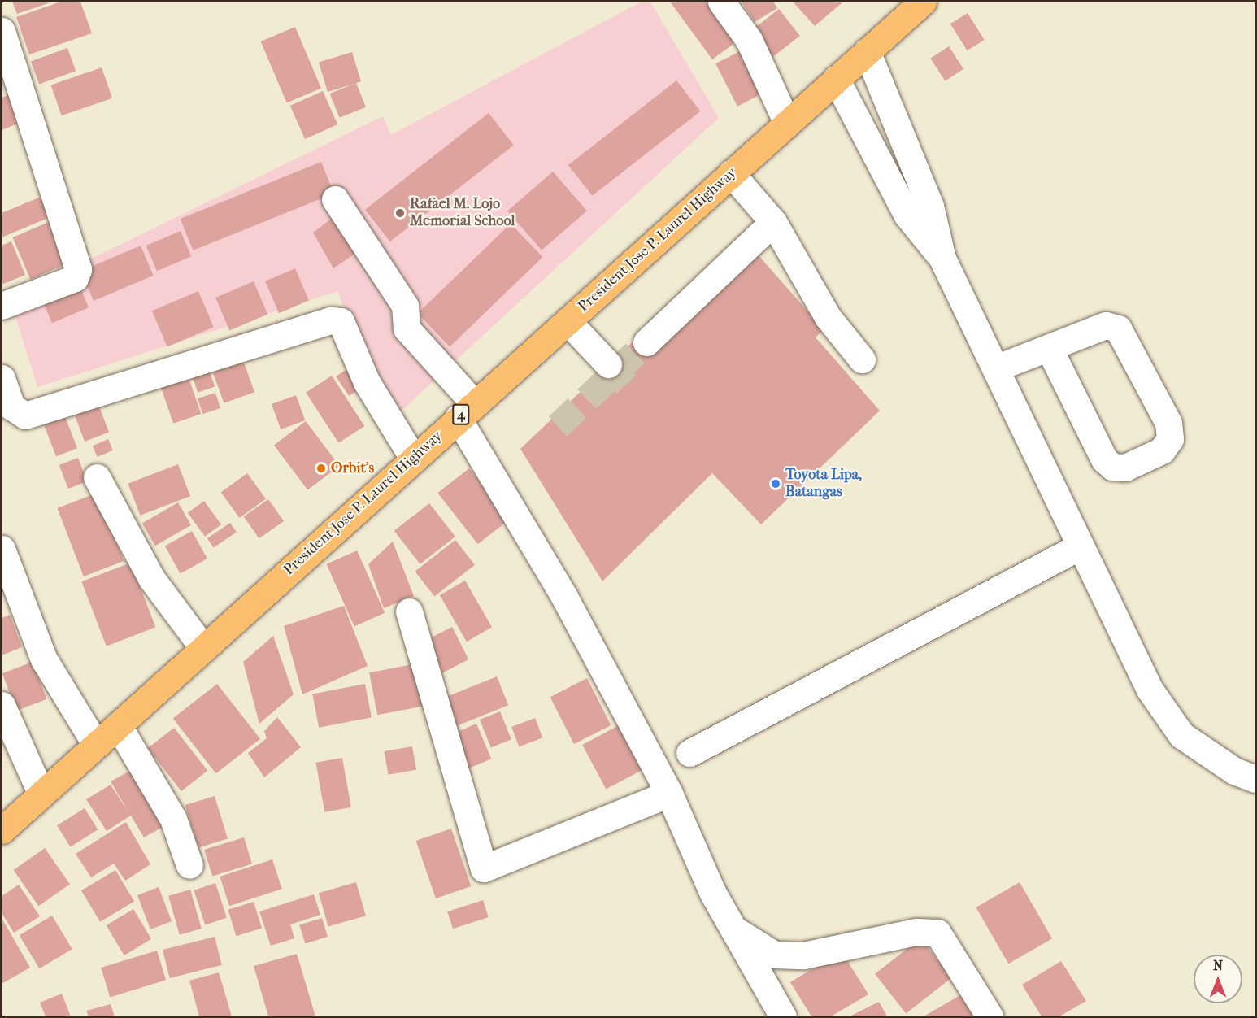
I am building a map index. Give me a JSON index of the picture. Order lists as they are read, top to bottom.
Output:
{
  "streets": {
    "highway": ["President Jose P. Laurel Highway", "4"]
  },
  "places": ["Rafael M. Lojo Memorial School", "Orbit’s", "Toyota Lipa, Batangas"],
  "north": "top"
}
